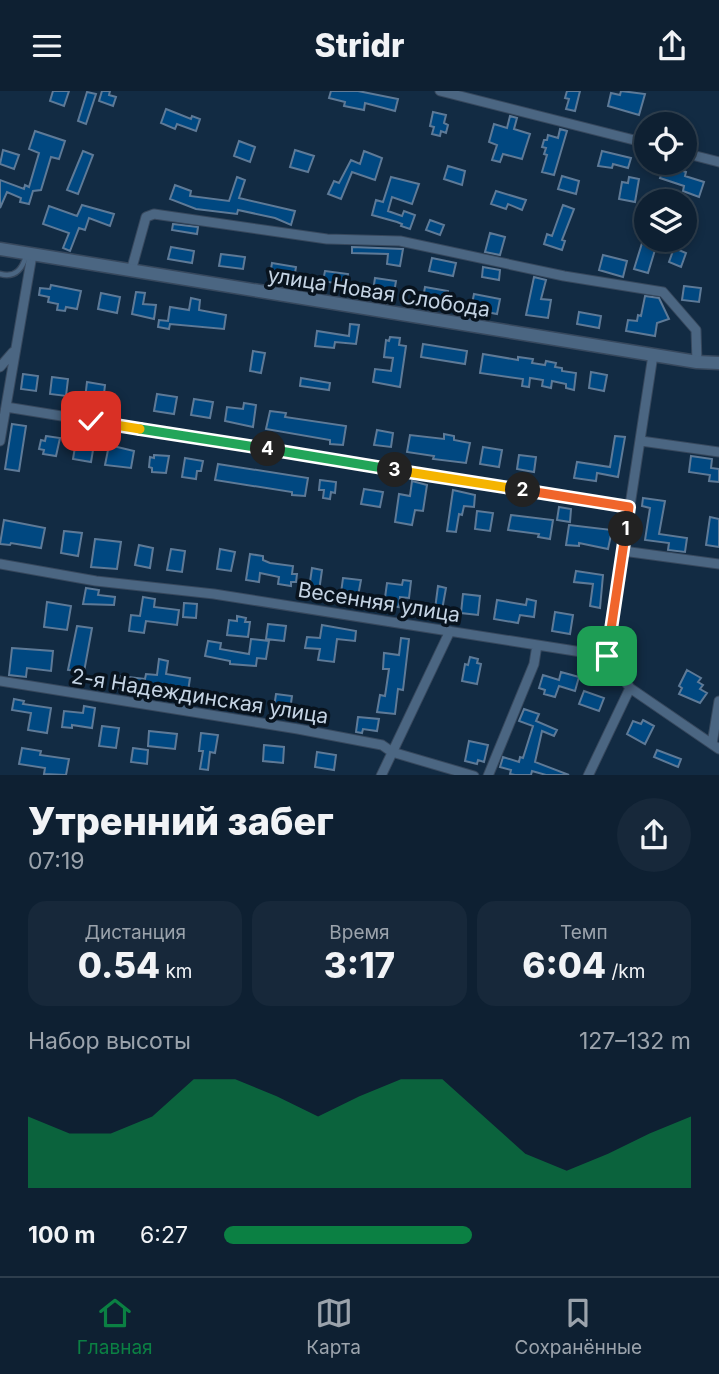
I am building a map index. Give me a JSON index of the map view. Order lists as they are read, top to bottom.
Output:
{
  "streets": {
    "street": ["улица Новая Слобода", "Весенняя улица", "2-я Надеждинская улица"]
  },
  "page": {
    "header": "Stridr",
    "pins": [
      "4",
      "3",
      "2",
      "1"
    ],
    "heading": ["Утренний забег", "07:19"],
    "stats": [
      ["Дистанция", "0.54 km"],
      ["Время", "3:17"],
      ["Темп", "6:04 /km"]
    ],
    "chart": ["Набор высоты", "127–132 m"],
    "list": [
      {
        "name": "100 m",
        "note": "6:27"
      }
    ],
    "tabs": ["Главная", "Карта", "Сохранённые"]
  }
}
